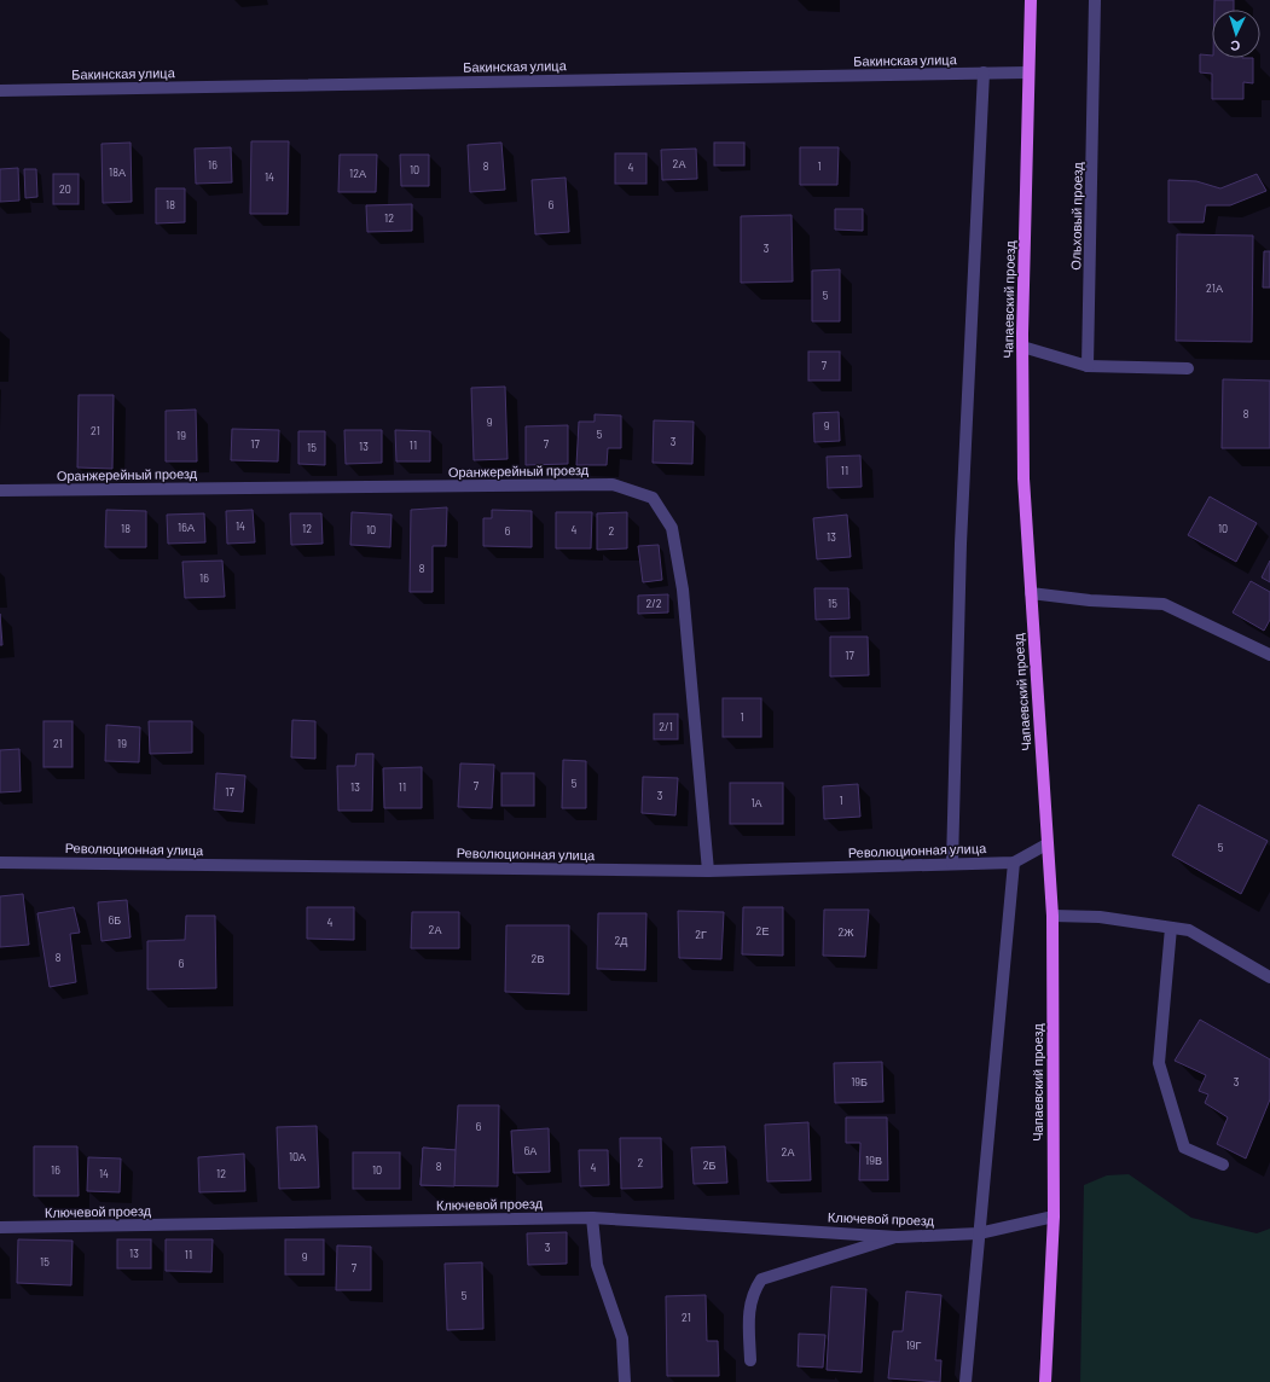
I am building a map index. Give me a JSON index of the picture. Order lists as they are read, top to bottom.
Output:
{
  "streets": {
    "main road": ["Чапаевский проезд"],
    "street": [
      "Бакинская улица",
      "Ольховый проезд",
      "Оранжерейный проезд",
      "Революционная улица",
      "Ключевой проезд"
    ]
  },
  "crossings": [
    ["Бакинская улица", "Чапаевский проезд"],
    ["Чапаевский проезд", "Революционная улица"],
    ["Чапаевский проезд", "Ключевой проезд"],
    ["Оранжерейный проезд", "Революционная улица"]
  ],
  "house_numbers": [
    "2А",
    "16",
    "8",
    "1",
    "4",
    "10",
    "18А",
    "12А",
    "14",
    "20",
    "18",
    "6",
    "12",
    "3",
    "21А",
    "5",
    "7",
    "8",
    "9",
    "9",
    "21",
    "5",
    "19",
    "3",
    "17",
    "7",
    "11",
    "13",
    "15",
    "11",
    "14",
    "16А",
    "18",
    "12",
    "10",
    "10",
    "4",
    "6",
    "2",
    "13",
    "8",
    "16",
    "2/2",
    "15",
    "17",
    "1",
    "2/1",
    "21",
    "19",
    "5",
    "7",
    "13",
    "11",
    "17",
    "3",
    "1",
    "1А",
    "5",
    "6Б",
    "4",
    "2А",
    "2Е",
    "2Ж",
    "2Г",
    "2Д",
    "8",
    "2В",
    "6",
    "19Б",
    "3",
    "6",
    "6А",
    "2А",
    "10А",
    "19В",
    "2",
    "2Б",
    "8",
    "4",
    "16",
    "10",
    "14",
    "12",
    "3",
    "13",
    "11",
    "9",
    "15",
    "7",
    "5",
    "21",
    "19Г"
  ],
  "north": "bottom"
}
